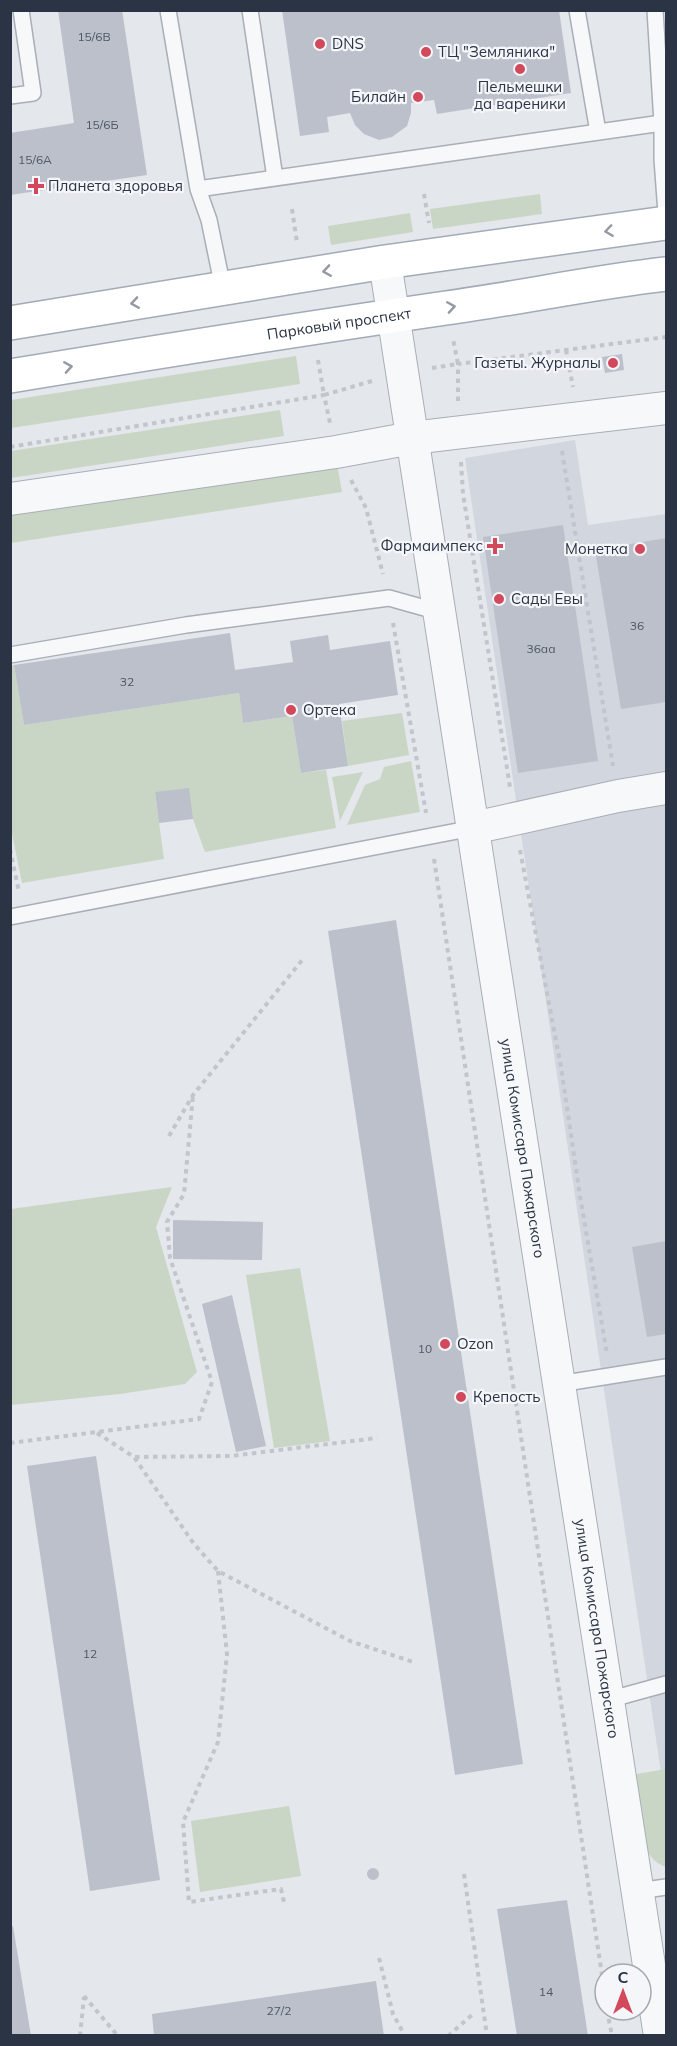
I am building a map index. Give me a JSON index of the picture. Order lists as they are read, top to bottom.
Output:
{
  "streets": {
    "main road": ["Парковый проспект"],
    "street": ["улица Комиссара Пожарского"]
  },
  "crossings": [
    ["Парковый проспект", "улица Комиссара Пожарского"]
  ],
  "places": {
    "other": [
      "DNS",
      "ТЦ \"Земляника\"",
      "Пельмешки да вареники",
      "Билайн",
      "Газеты. Журналы",
      "Монетка",
      "Сады Евы",
      "Ортека",
      "Ozon",
      "Крепость"
    ],
    "health": ["Планета здоровья", "Фармаимпекс"]
  },
  "house_numbers": [
    "15/6В",
    "15/6Б",
    "15/6А",
    "36",
    "36аа",
    "32",
    "10",
    "12",
    "14",
    "27/2"
  ],
  "north": "top"
}
